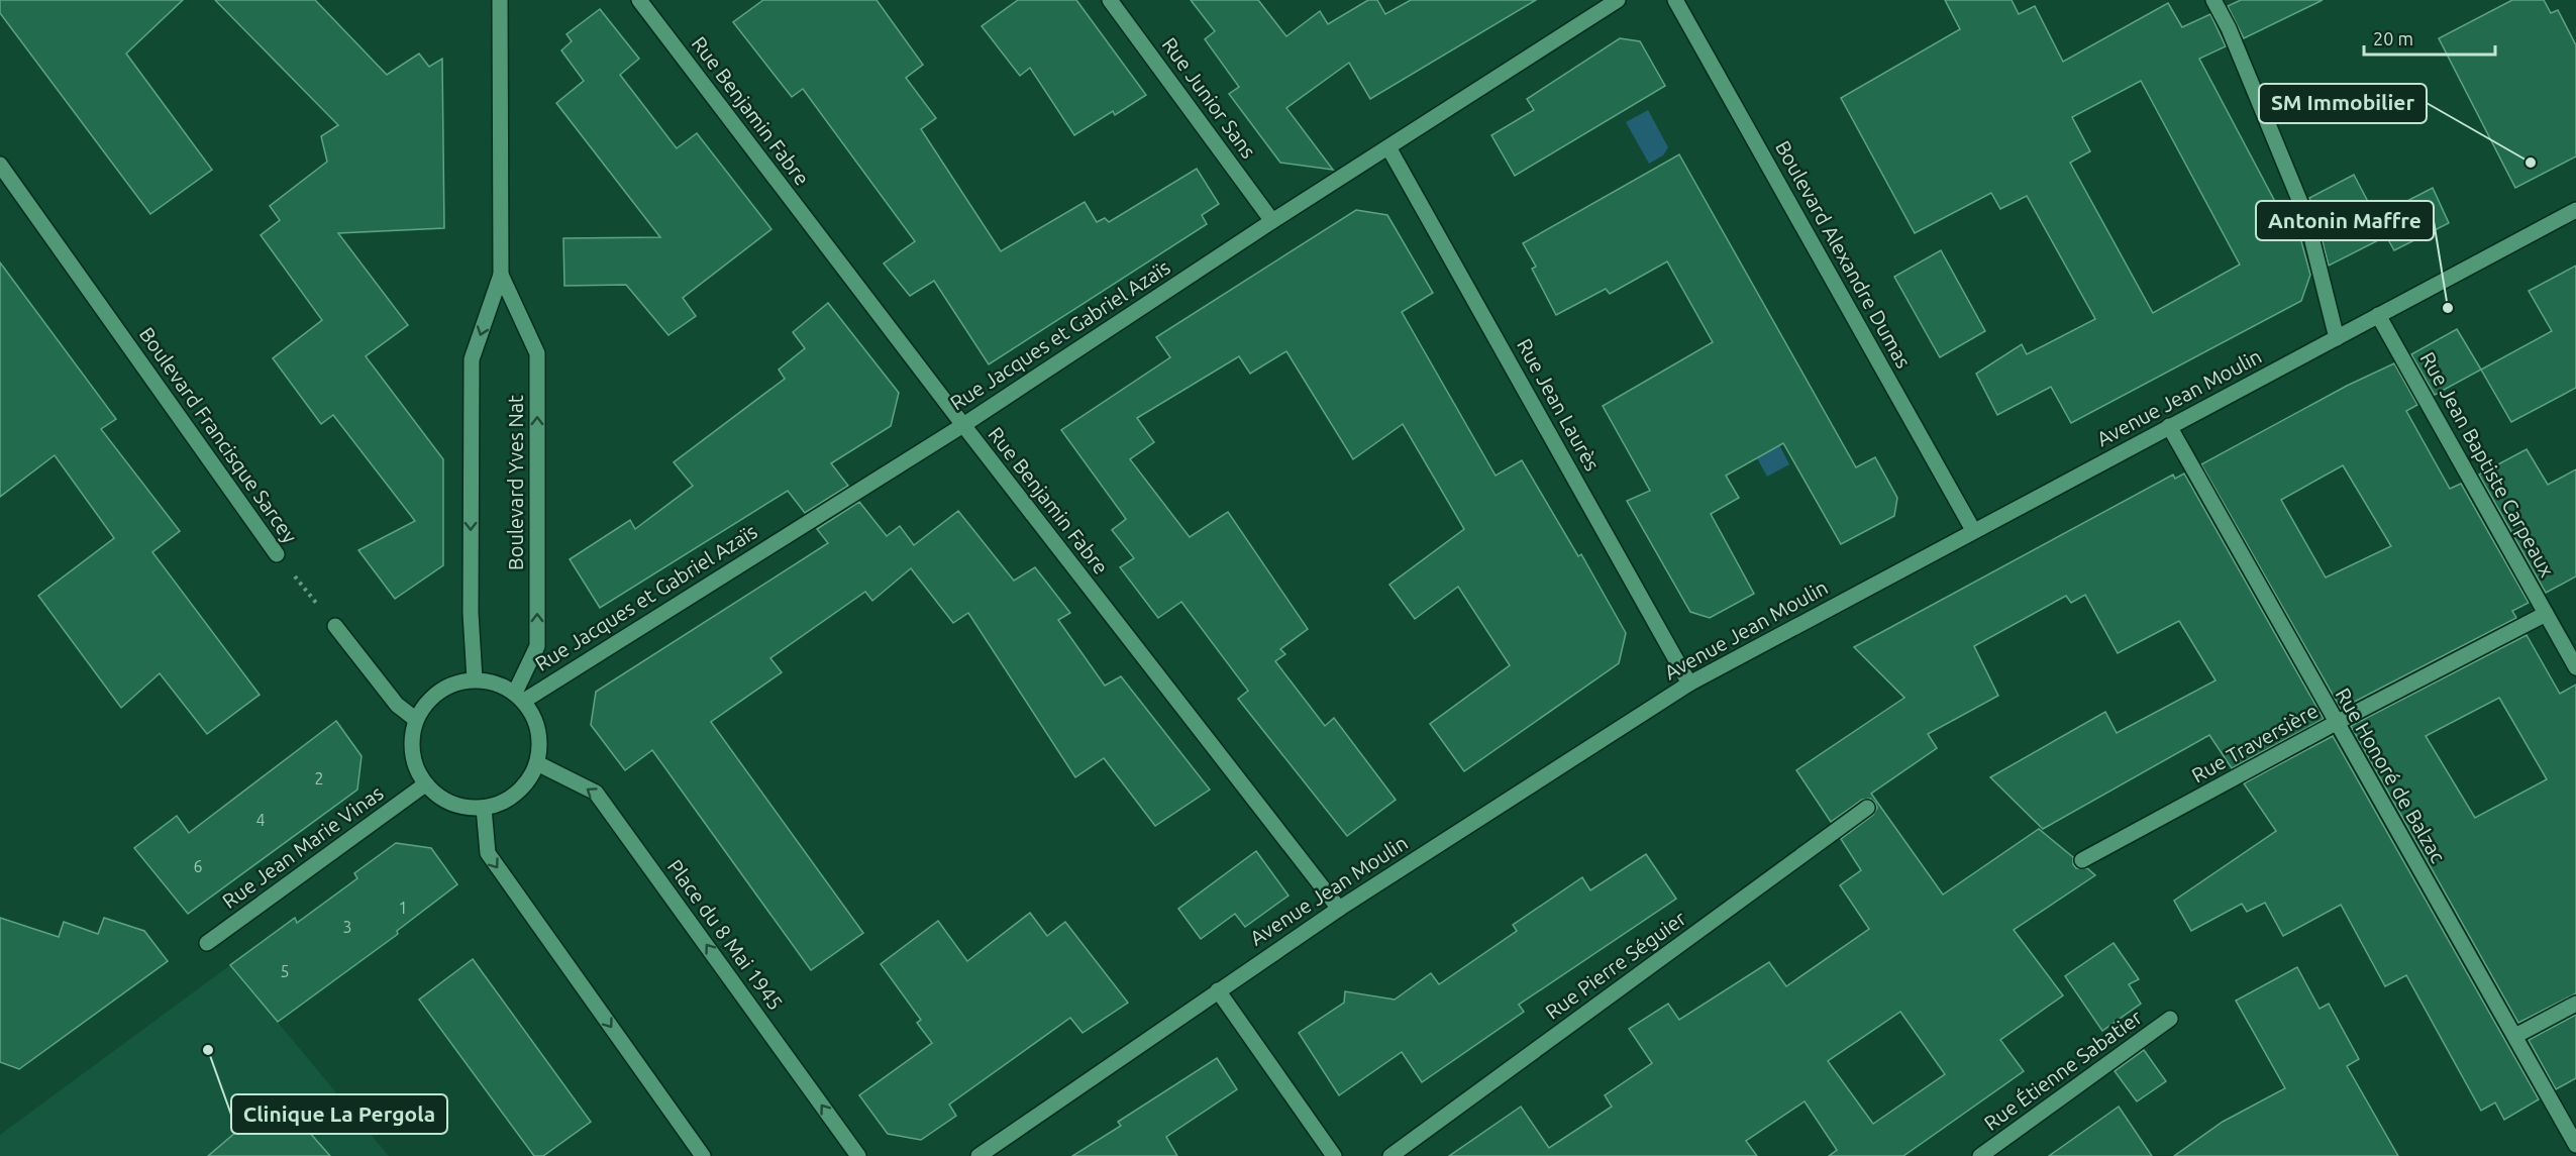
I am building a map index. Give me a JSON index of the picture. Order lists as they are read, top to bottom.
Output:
{
  "streets": {
    "street": [
      "Rue Junior Sans",
      "Rue Benjamin Fabre",
      "Boulevard Alexandre Dumas",
      "Rue Jacques et Gabriel Azaïs",
      "Avenue Jean Moulin",
      "Rue Jean Laurès",
      "Boulevard Francisque Sarcey",
      "Rue Jean Baptiste Carpeaux",
      "Boulevard Yves Nat",
      "Rue Traversière",
      "Rue Honoré de Balzac",
      "Rue Jean Marie Vinas",
      "Place du 8 Mai 1945",
      "Rue Pierre Séguier",
      "Rue Étienne Sabatier"
    ]
  },
  "crossings": [
    ["Rue Junior Sans", "Rue Jacques et Gabriel Azaïs"],
    ["Rue Benjamin Fabre", "Rue Jacques et Gabriel Azaïs"],
    ["Rue Benjamin Fabre", "Avenue Jean Moulin"],
    ["Boulevard Alexandre Dumas", "Avenue Jean Moulin"],
    ["Rue Jacques et Gabriel Azaïs", "Rue Jean Laurès"],
    ["Rue Jacques et Gabriel Azaïs", "Boulevard Yves Nat"],
    ["Rue Jacques et Gabriel Azaïs", "Rue Jean Marie Vinas"],
    ["Rue Jacques et Gabriel Azaïs", "Place du 8 Mai 1945"],
    ["Avenue Jean Moulin", "Rue Jean Laurès"],
    ["Avenue Jean Moulin", "Rue Jean Baptiste Carpeaux"],
    ["Avenue Jean Moulin", "Rue Honoré de Balzac"],
    ["Rue Jean Baptiste Carpeaux", "Rue Traversière"],
    ["Boulevard Yves Nat", "Rue Jean Marie Vinas"],
    ["Boulevard Yves Nat", "Place du 8 Mai 1945"],
    ["Rue Traversière", "Rue Honoré de Balzac"],
    ["Rue Jean Marie Vinas", "Place du 8 Mai 1945"]
  ],
  "places": ["SM Immobilier", "Antonin Maffre", "Clinique La Pergola"],
  "house_numbers": [
    "2",
    "4",
    "6",
    "1",
    "3",
    "5"
  ],
  "scale_bar": "20 m"
}
